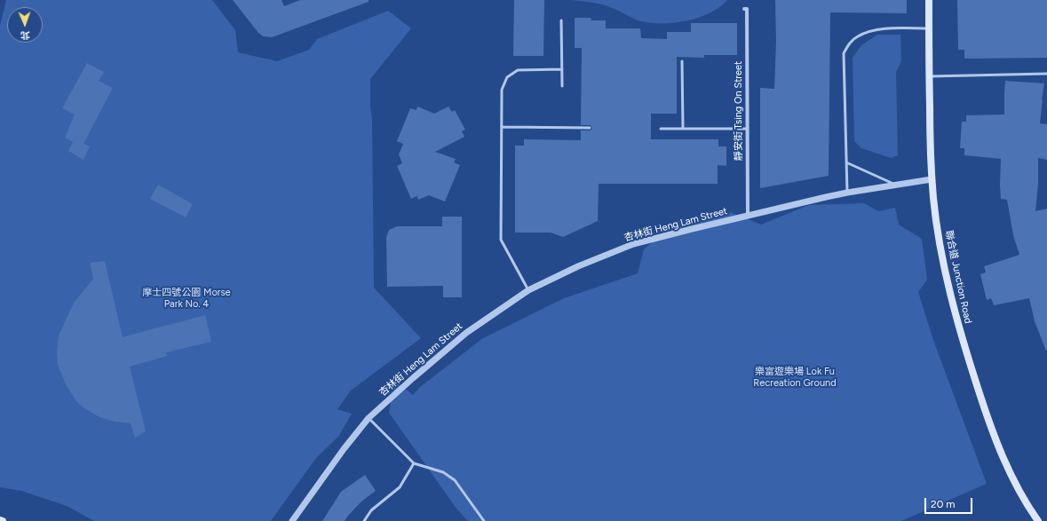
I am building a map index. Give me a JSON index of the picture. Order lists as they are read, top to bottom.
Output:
{
  "streets": {
    "main road": ["聯合道 Junction Road"],
    "street": ["靜安街 Tsing On Street", "杏林街 Heng Lam Street"]
  },
  "crossings": [
    ["靜安街 Tsing On Street", "杏林街 Heng Lam Street"],
    ["杏林街 Heng Lam Street", "聯合道 Junction Road"]
  ],
  "parks": ["摩士四號公園 Morse Park No. 4", "樂富遊樂場 Lok Fu Recreation Ground"],
  "scale_bar": "20 m",
  "north": "bottom"
}
